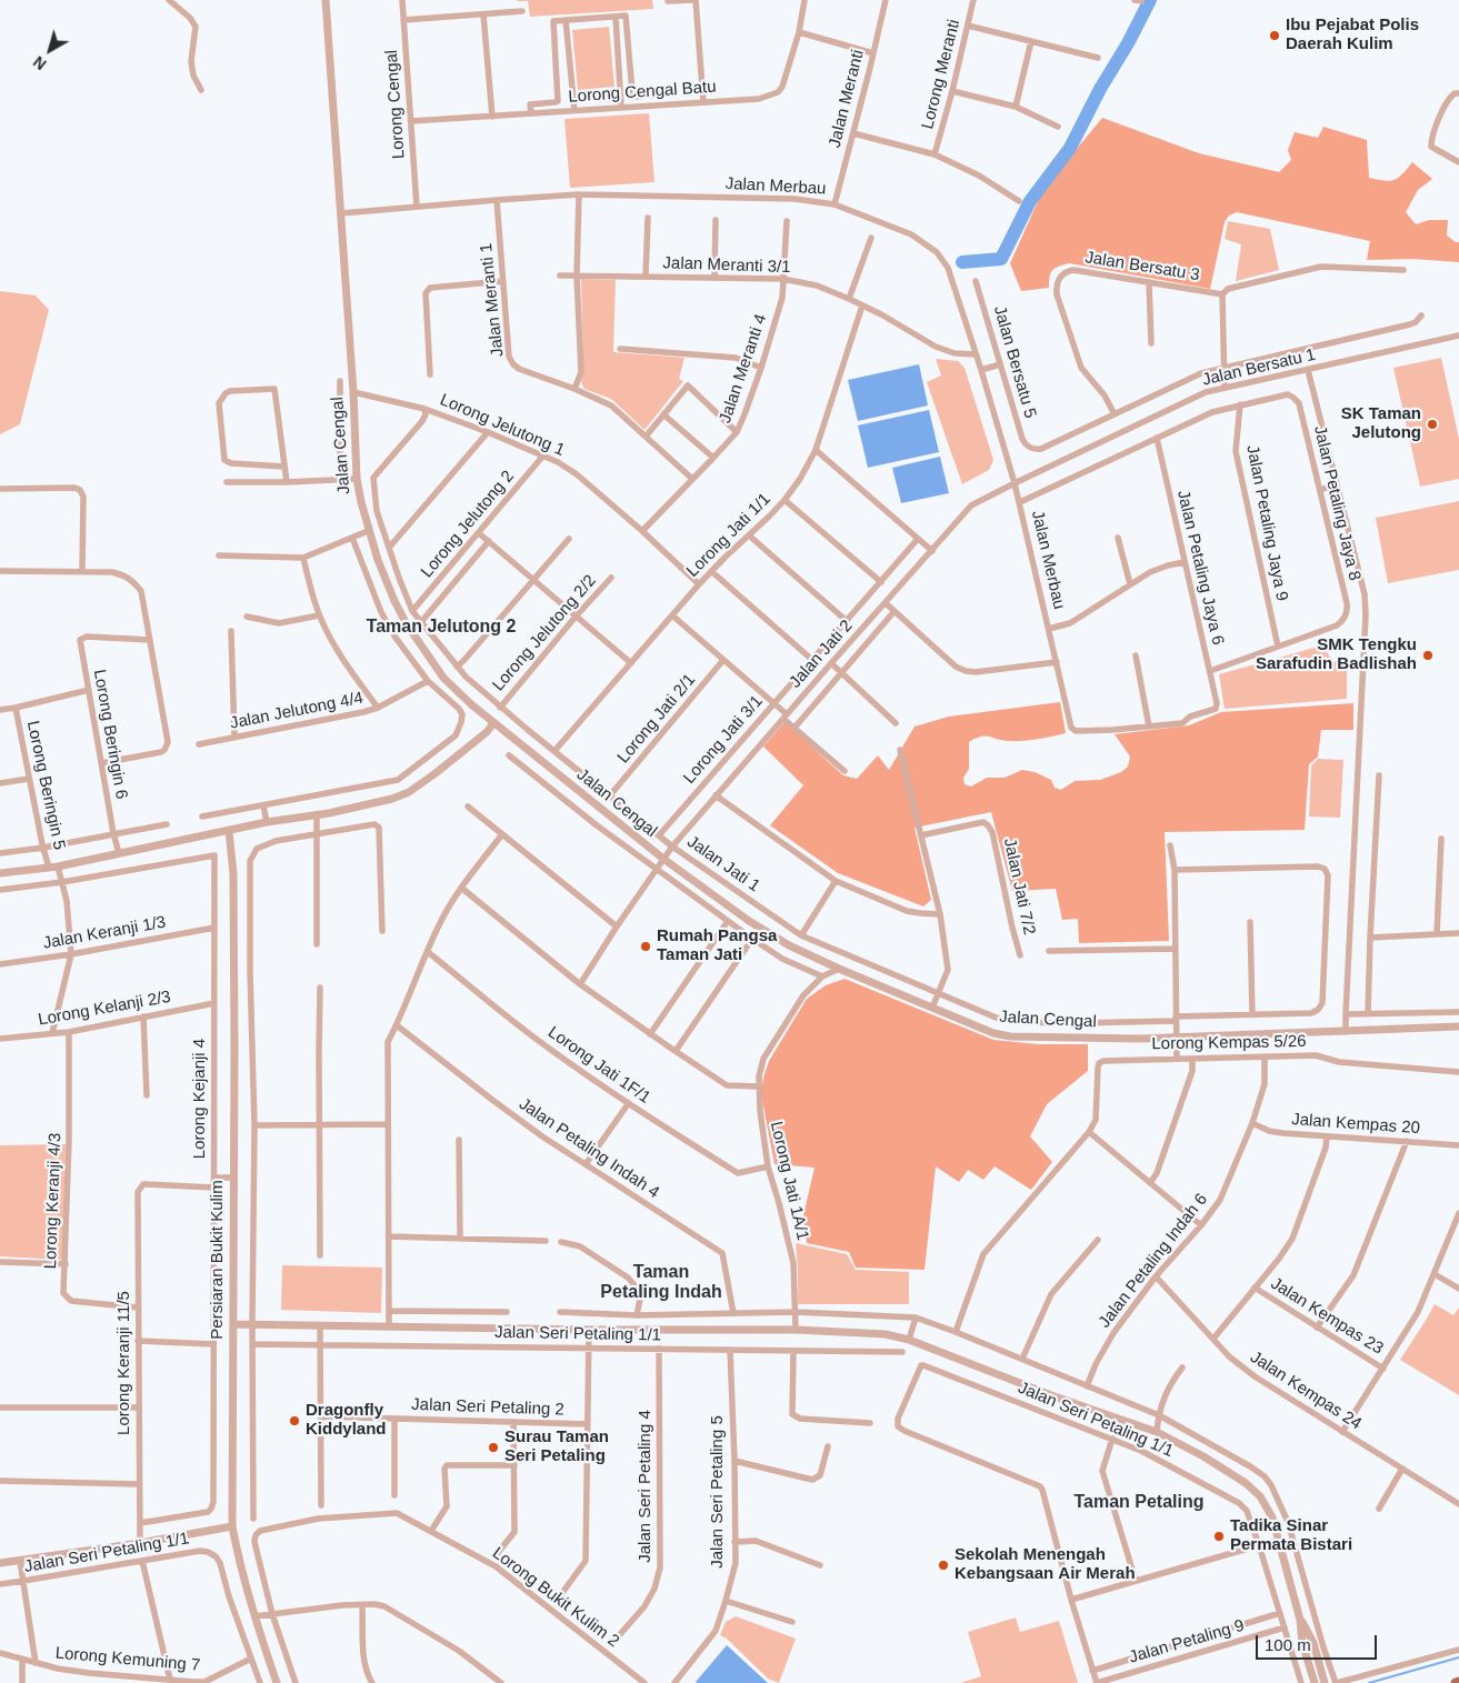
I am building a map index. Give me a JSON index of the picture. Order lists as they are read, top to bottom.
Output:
{
  "streets": {
    "street": [
      "Lorong Meranti",
      "Lorong Cengal Batu",
      "Jalan Meranti",
      "Lorong Cengal",
      "Jalan Merbau",
      "Jalan Meranti 3/1",
      "Jalan Bersatu 3",
      "Jalan Meranti 1",
      "Jalan Bersatu 5",
      "Jalan Bersatu 1",
      "Jalan Meranti 4",
      "Lorong Jelutong 1",
      "Jalan Cengal",
      "Jalan Petaling Jaya 8",
      "Jalan Petaling Jaya 9",
      "Lorong Jelutong 2",
      "Lorong Jati 1/1",
      "Jalan Petaling Jaya 6",
      "Lorong Jelutong 2/2",
      "Jalan Jati 2",
      "Jalan Jelutong 4/4",
      "Lorong Jati 2/1",
      "Lorong Beringin 6",
      "Lorong Jati 3/1",
      "Lorong Beringin 5",
      "Jalan Jati 1",
      "Jalan Jati 7/2",
      "Jalan Keranji 1/3",
      "Lorong Kelanji 2/3",
      "Lorong Kempas 5/26",
      "Lorong Jati 1F/1",
      "Lorong Kejanji 4",
      "Jalan Kempas 20",
      "Jalan Petaling Indah 4",
      "Lorong Jati 1A/1",
      "Lorong Keranji 4/3",
      "Persiaran Bukit Kulim",
      "Jalan Petaling Indah 6",
      "Jalan Kempas 23",
      "Jalan Seri Petaling 1/1",
      "Lorong Keranji 11/5",
      "Jalan Kempas 24",
      "Jalan Seri Petaling 2",
      "Jalan Seri Petaling 4",
      "Jalan Seri Petaling 5",
      "Lorong Bukit Kulim 2",
      "Jalan Petaling 9",
      "Lorong Kemuning 7"
    ]
  },
  "crossings": [
    ["Lorong Cengal Batu", "Lorong Cengal"],
    ["Jalan Meranti", "Jalan Merbau"],
    ["Lorong Cengal", "Jalan Merbau"],
    ["Jalan Merbau", "Jalan Meranti 3/1"],
    ["Jalan Merbau", "Jalan Meranti 1"],
    ["Jalan Merbau", "Jalan Bersatu 1"],
    ["Jalan Merbau", "Jalan Cengal"],
    ["Jalan Merbau", "Jalan Petaling Jaya 6"],
    ["Jalan Merbau", "Jalan Jati 2"],
    ["Jalan Meranti 3/1", "Jalan Meranti 4"],
    ["Jalan Meranti 3/1", "Lorong Jati 1/1"],
    ["Jalan Bersatu 3", "Jalan Bersatu 5"],
    ["Jalan Meranti 1", "Jalan Meranti 4"],
    ["Jalan Bersatu 1", "Jalan Jati 2"],
    ["Jalan Meranti 4", "Lorong Jelutong 1"],
    ["Lorong Jelutong 1", "Jalan Cengal"],
    ["Lorong Jelutong 1", "Lorong Jelutong 2"],
    ["Lorong Jelutong 1", "Lorong Jati 1/1"],
    ["Lorong Jelutong 1", "Jalan Jati 1"],
    ["Jalan Cengal", "Lorong Jelutong 2"],
    ["Jalan Cengal", "Jalan Jati 2"],
    ["Jalan Cengal", "Lorong Jati 1A/1"],
    ["Jalan Petaling Jaya 8", "Jalan Petaling Jaya 9"],
    ["Lorong Jelutong 2", "Jalan Jati 1"],
    ["Lorong Jati 1/1", "Jalan Jati 1"],
    ["Lorong Jelutong 2/2", "Jalan Jati 1"],
    ["Jalan Jati 2", "Jalan Jati 1"],
    ["Lorong Jati 2/1", "Jalan Jati 1"],
    ["Lorong Jati 3/1", "Jalan Jati 1"],
    ["Lorong Beringin 5", "Jalan Keranji 1/3"],
    ["Lorong Beringin 5", "Lorong Kelanji 2/3"],
    ["Lorong Beringin 5", "Lorong Kejanji 4"],
    ["Jalan Keranji 1/3", "Lorong Kejanji 4"],
    ["Lorong Kelanji 2/3", "Lorong Kejanji 4"],
    ["Lorong Kelanji 2/3", "Lorong Keranji 4/3"],
    ["Lorong Kempas 5/26", "Jalan Petaling Indah 6"],
    ["Lorong Jati 1F/1", "Lorong Jati 1A/1"],
    ["Lorong Kejanji 4", "Lorong Keranji 11/5"],
    ["Jalan Kempas 20", "Jalan Petaling Indah 6"],
    ["Lorong Keranji 4/3", "Lorong Keranji 11/5"],
    ["Jalan Petaling Indah 6", "Jalan Kempas 24"],
    ["Jalan Seri Petaling 1/1", "Jalan Seri Petaling 4"],
    ["Jalan Seri Petaling 1/1", "Jalan Seri Petaling 5"],
    ["Jalan Seri Petaling 1/1", "Jalan Petaling 9"],
    ["Jalan Seri Petaling 1/1", "Lorong Kemuning 7"]
  ],
  "districts": ["Taman Jelutong 2", "Taman Petaling Indah", "Taman Petaling"],
  "places": [
    "Ibu Pejabat Polis Daerah Kulim",
    "SK Taman Jelutong",
    "SMK Tengku Sarafudin Badlishah",
    "Rumah Pangsa Taman Jati",
    "Dragonfly Kiddyland",
    "Surau Taman Seri Petaling",
    "Tadika Sinar Permata Bistari",
    "Sekolah Menengah Kebangsaan Air Merah"
  ],
  "scale_bar": "100 m",
  "north": "bottom left"
}
